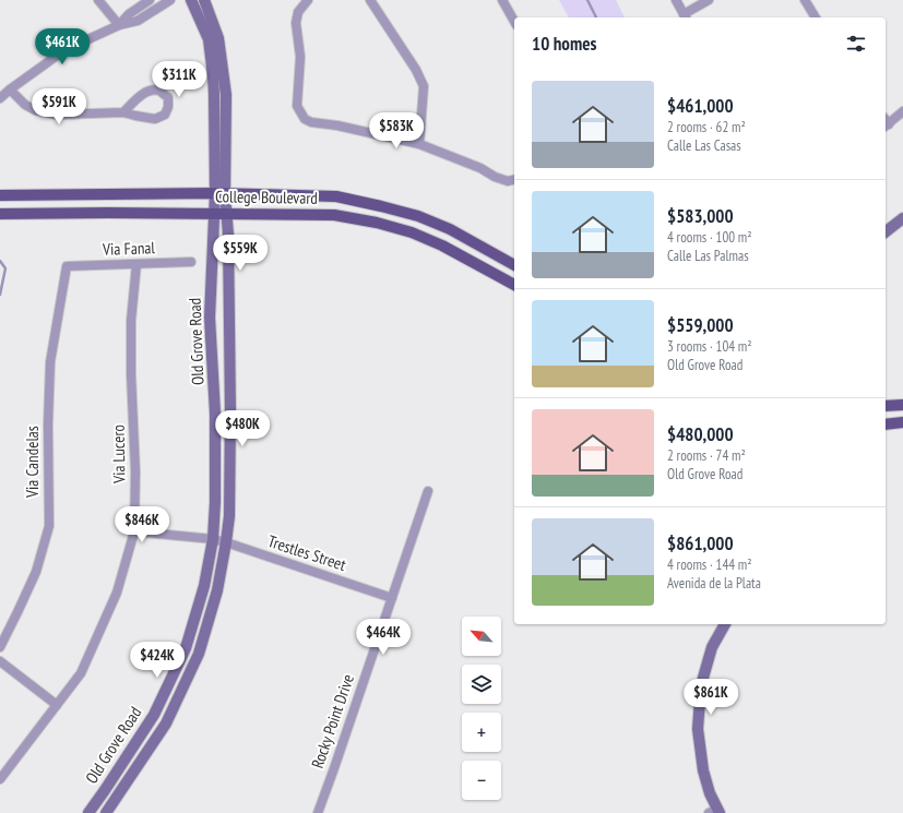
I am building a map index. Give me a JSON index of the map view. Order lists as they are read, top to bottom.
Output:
{
  "streets": {
    "main road": ["College Boulevard", "Old Grove Road"],
    "street": [
      "Via Fanal",
      "Via Lucero",
      "Via Candelas",
      "Trestles Street",
      "Rocky Point Drive"
    ]
  },
  "crossings": [
    ["College Boulevard", "Old Grove Road"],
    ["Via Fanal", "Via Lucero"],
    ["Via Fanal", "Via Candelas"],
    ["Old Grove Road", "Trestles Street"],
    ["Via Lucero", "Trestles Street"],
    ["Trestles Street", "Rocky Point Drive"]
  ],
  "north": "top left",
  "page": {
    "heading": "10 homes",
    "price": [
      "$461K",
      "$311K",
      "$591K",
      "$583K",
      "$559K",
      "$480K",
      "$846K",
      "$464K",
      "$424K",
      "$861K"
    ],
    "list": [
      {
        "name": "$461,000",
        "note": "2 rooms · 62 m² · Calle Las Casas"
      },
      {
        "name": "$583,000",
        "note": "4 rooms · 100 m² · Calle Las Palmas"
      },
      {
        "name": "$559,000",
        "note": "3 rooms · 104 m² · Old Grove Road"
      },
      {
        "name": "$480,000",
        "note": "2 rooms · 74 m² · Old Grove Road"
      },
      {
        "name": "$861,000",
        "note": "4 rooms · 144 m² · Avenida de la Plata"
      }
    ],
    "map_buttons": ["+", "−"]
  }
}
